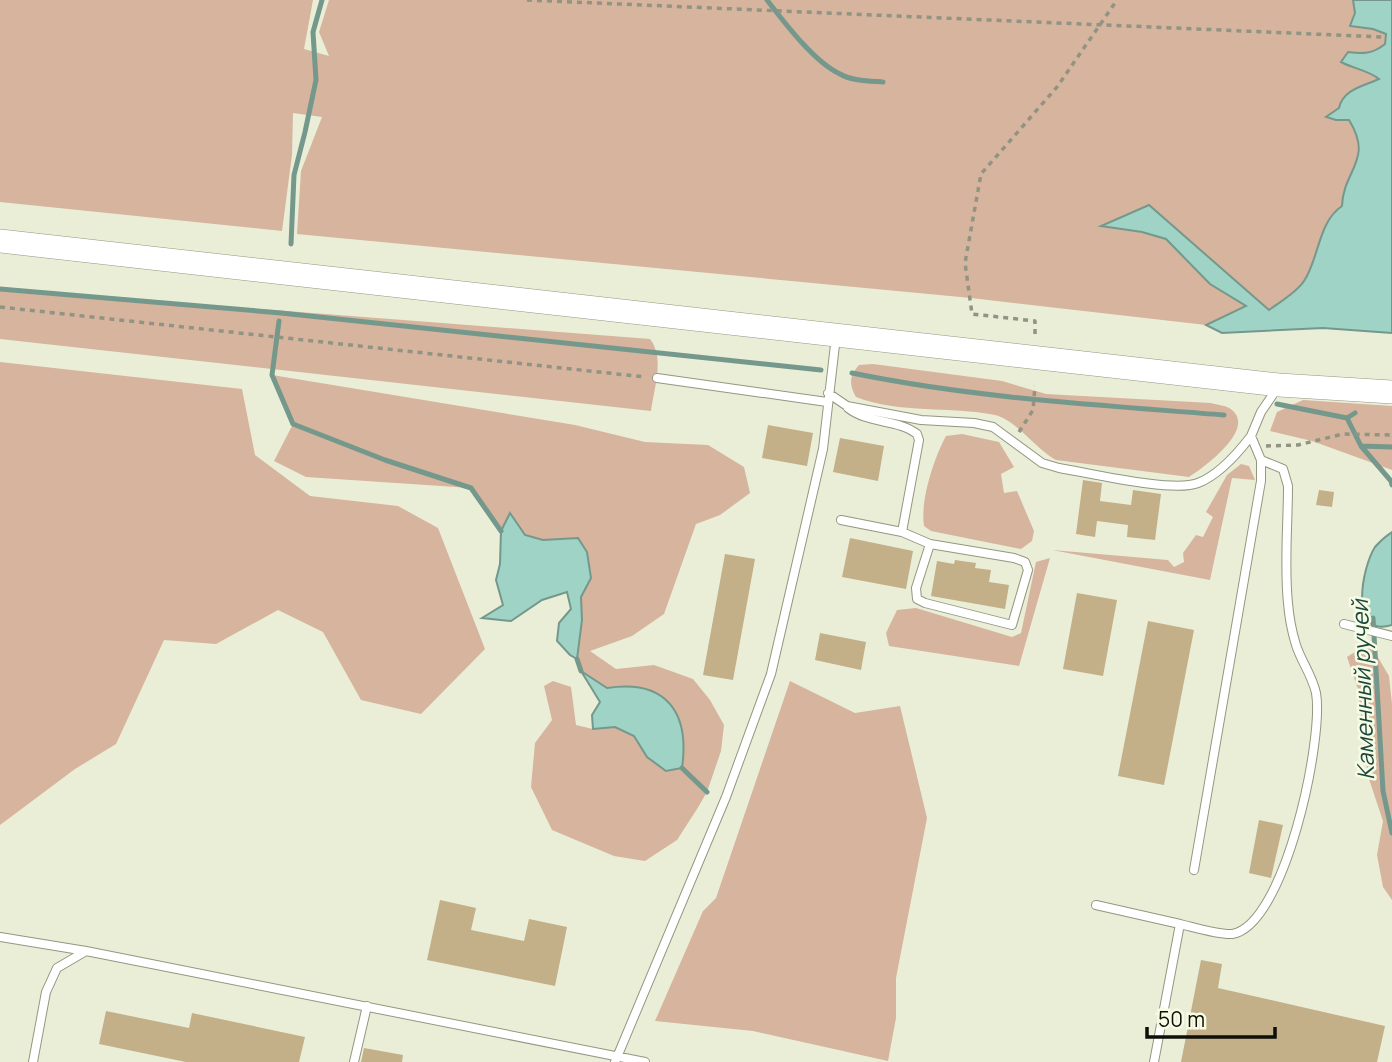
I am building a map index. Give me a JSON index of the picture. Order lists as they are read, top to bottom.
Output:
{
  "water": ["Каменный ручей"],
  "scale_bar": "50 m"
}
